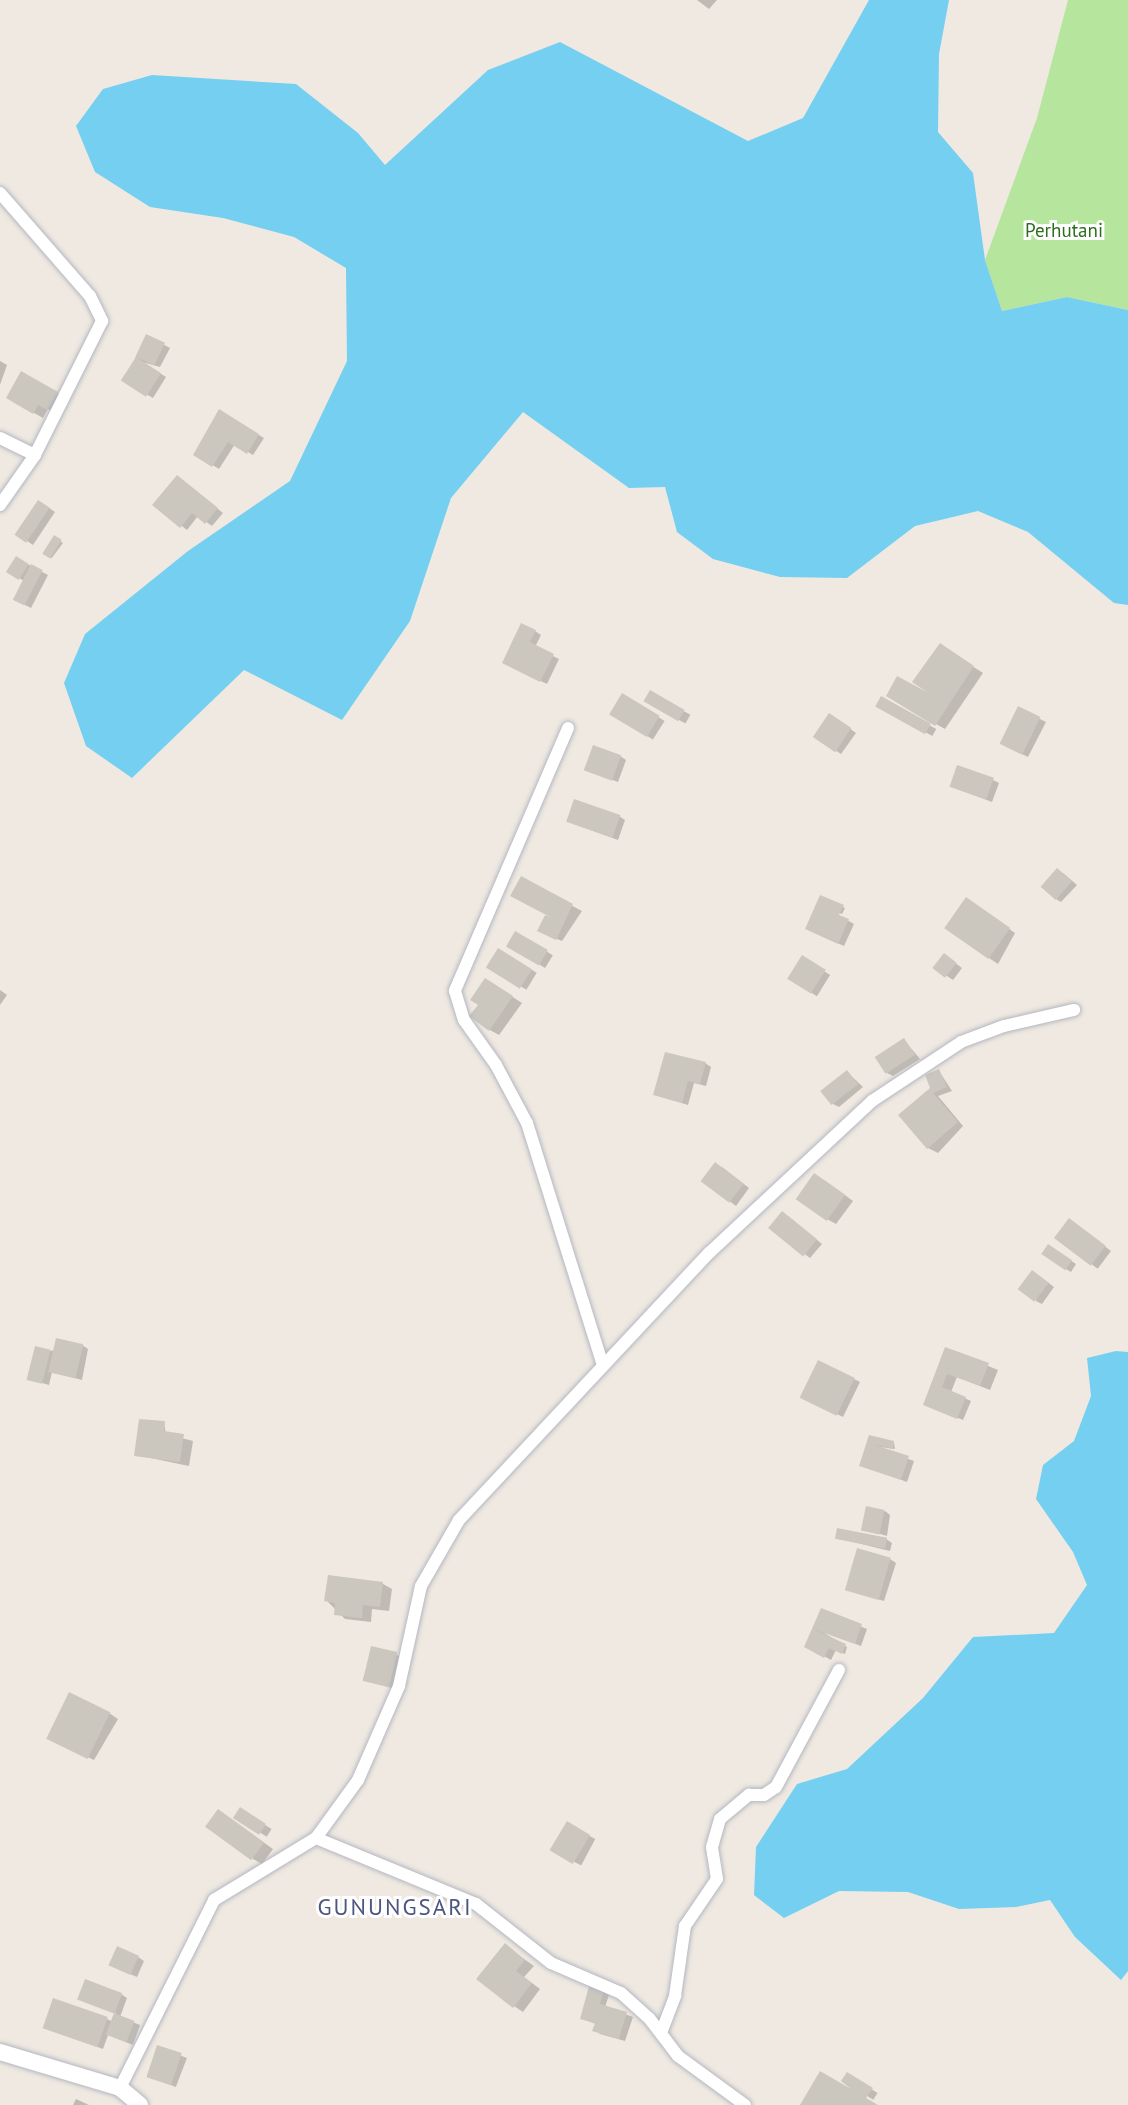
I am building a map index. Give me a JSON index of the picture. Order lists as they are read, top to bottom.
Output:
{
  "districts": ["GUNUNGSARI"],
  "parks": ["Perhutani"]
}
